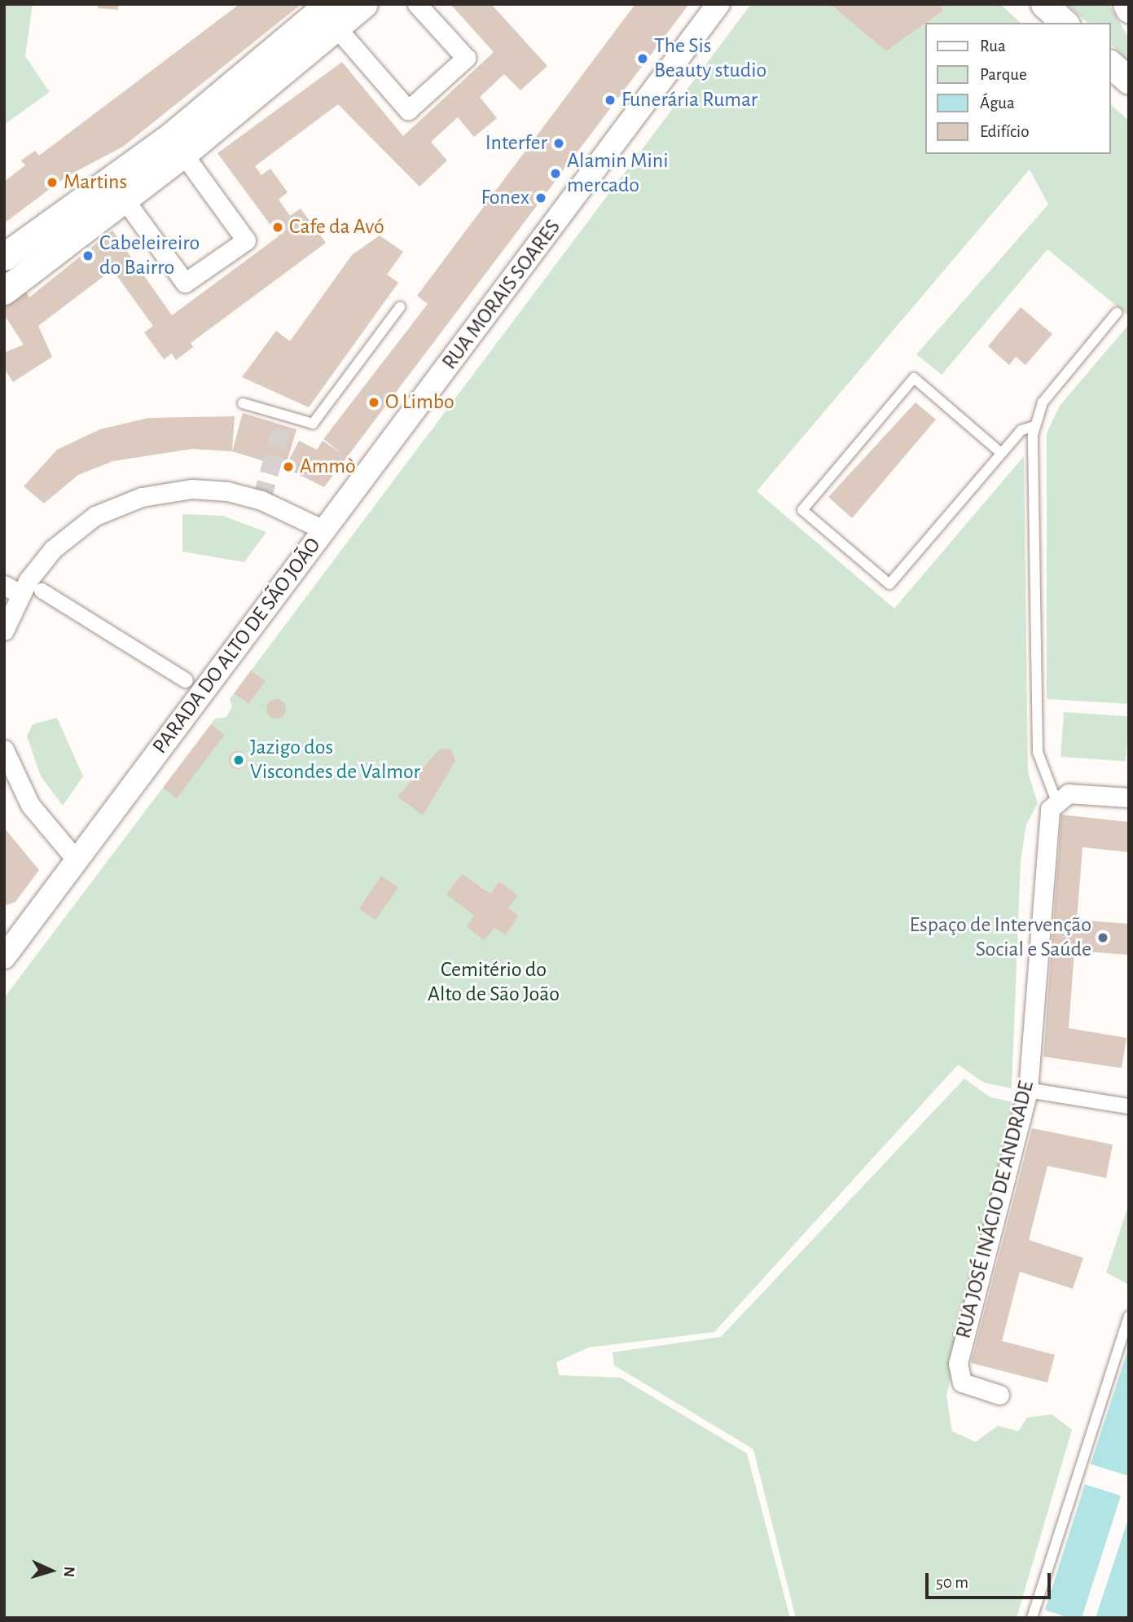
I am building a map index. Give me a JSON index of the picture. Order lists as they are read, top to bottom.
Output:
{
  "streets": {
    "street": ["RUA MORAIS SOARES", "PARADA DO ALTO DE SÃO JOÃO", "RUA JOSÉ INÁCIO DE ANDRADE"]
  },
  "crossings": [
    ["RUA MORAIS SOARES", "PARADA DO ALTO DE SÃO JOÃO"]
  ],
  "parks": ["Cemitério do Alto de São João"],
  "places": [
    "The Sis Beauty studio",
    "Funerária Rumar",
    "Interfer",
    "Alamin Mini mercado",
    "Martins",
    "Fonex",
    "Cafe da Avó",
    "Cabeleireiro do Bairro",
    "O Limbo",
    "Ammò",
    "Jazigo dos Viscondes de Valmor",
    "Espaço de Intervenção Social e Saúde"
  ],
  "legend": [
    "Rua",
    "Parque",
    "Água",
    "Edifício"
  ],
  "scale_bar": "50 m",
  "north": "right"
}
